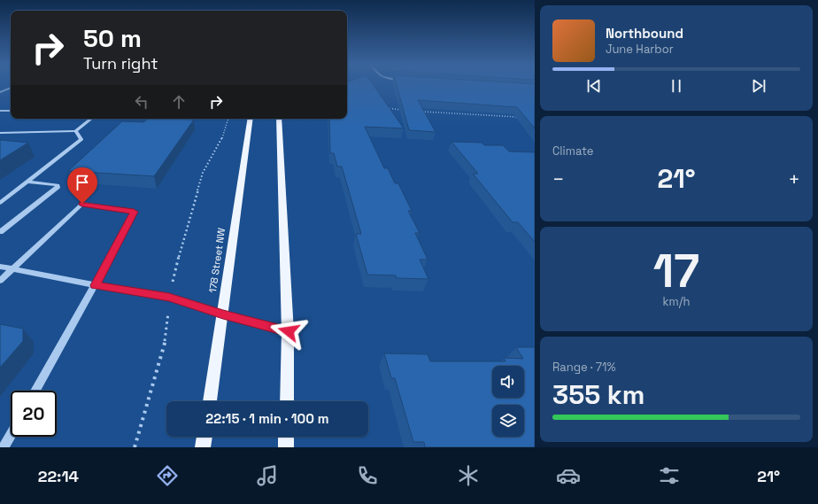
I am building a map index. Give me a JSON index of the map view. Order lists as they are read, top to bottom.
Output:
{
  "streets": {
    "main road": ["178 Street NW"]
  },
  "page": {
    "turn": ["50 m", "Turn right"],
    "song": ["Northbound", "June Harbor"],
    "tile": [
      "Climate",
      ["17", "km/h"],
      ["Range · 71%", "355 km"]
    ],
    "heat": ["−", "21°", "+"],
    "limit": "20",
    "trip": "22:15 · 1 min · 100 m",
    "tabs": ["22:14", "21°"]
  }
}
